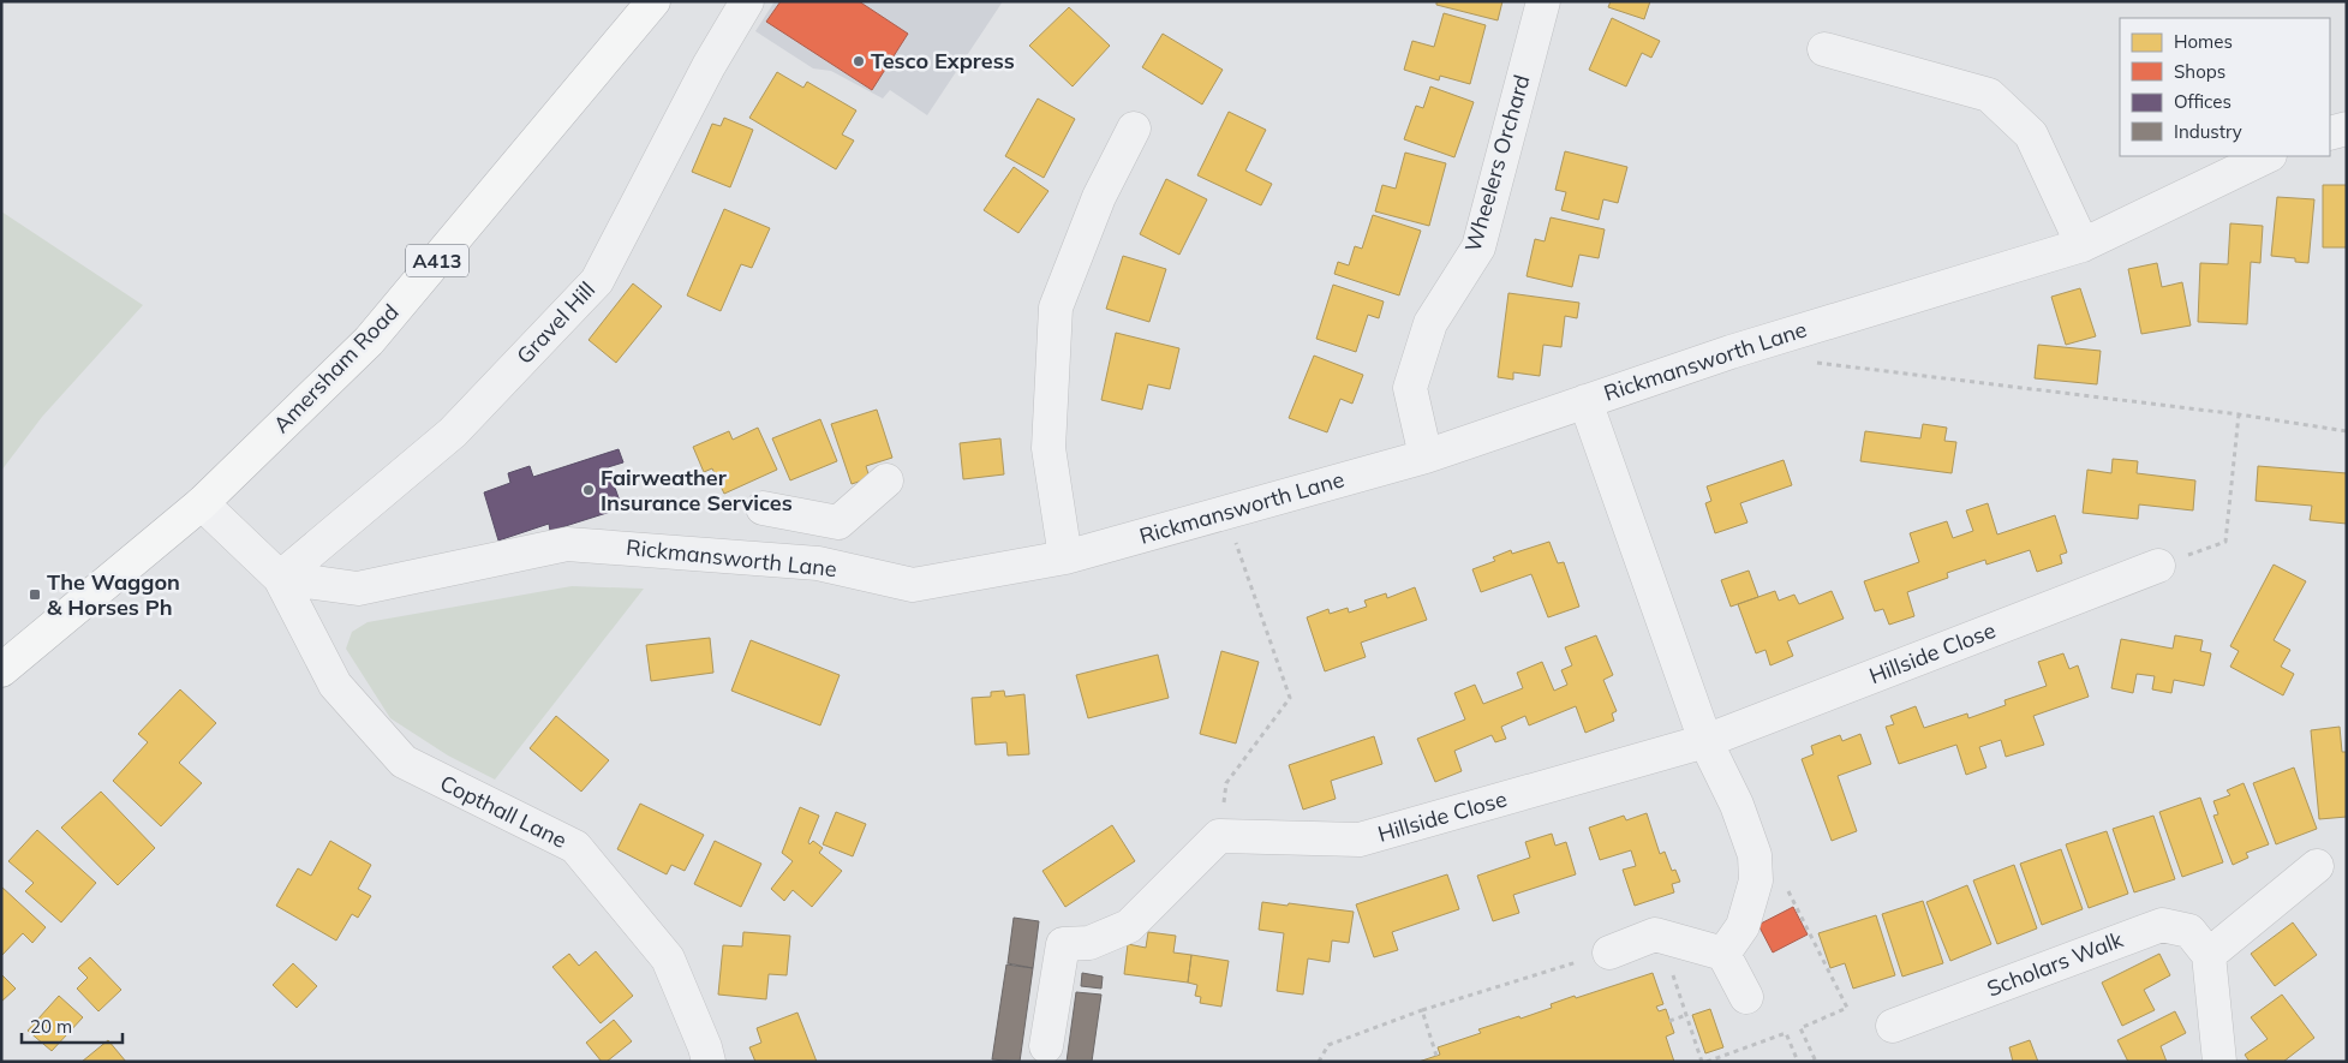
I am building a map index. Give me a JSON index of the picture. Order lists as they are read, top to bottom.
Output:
{
  "streets": {
    "highway": ["A413", "Amersham Road"],
    "street": [
      "Wheelers Orchard",
      "Gravel Hill",
      "Rickmansworth Lane",
      "Hillside Close",
      "Copthall Lane",
      "Scholars Walk"
    ]
  },
  "crossings": [
    ["Wheelers Orchard", "Rickmansworth Lane"],
    ["Gravel Hill", "Rickmansworth Lane"],
    ["Gravel Hill", "Copthall Lane"],
    ["Rickmansworth Lane", "Copthall Lane"]
  ],
  "places": {
    "other": ["Tesco Express", "Fairweather Insurance Services"],
    "transit": ["The Waggon & Horses Ph"]
  },
  "legend": [
    "Homes",
    "Shops",
    "Offices",
    "Industry"
  ],
  "scale_bar": "20 m"
}
